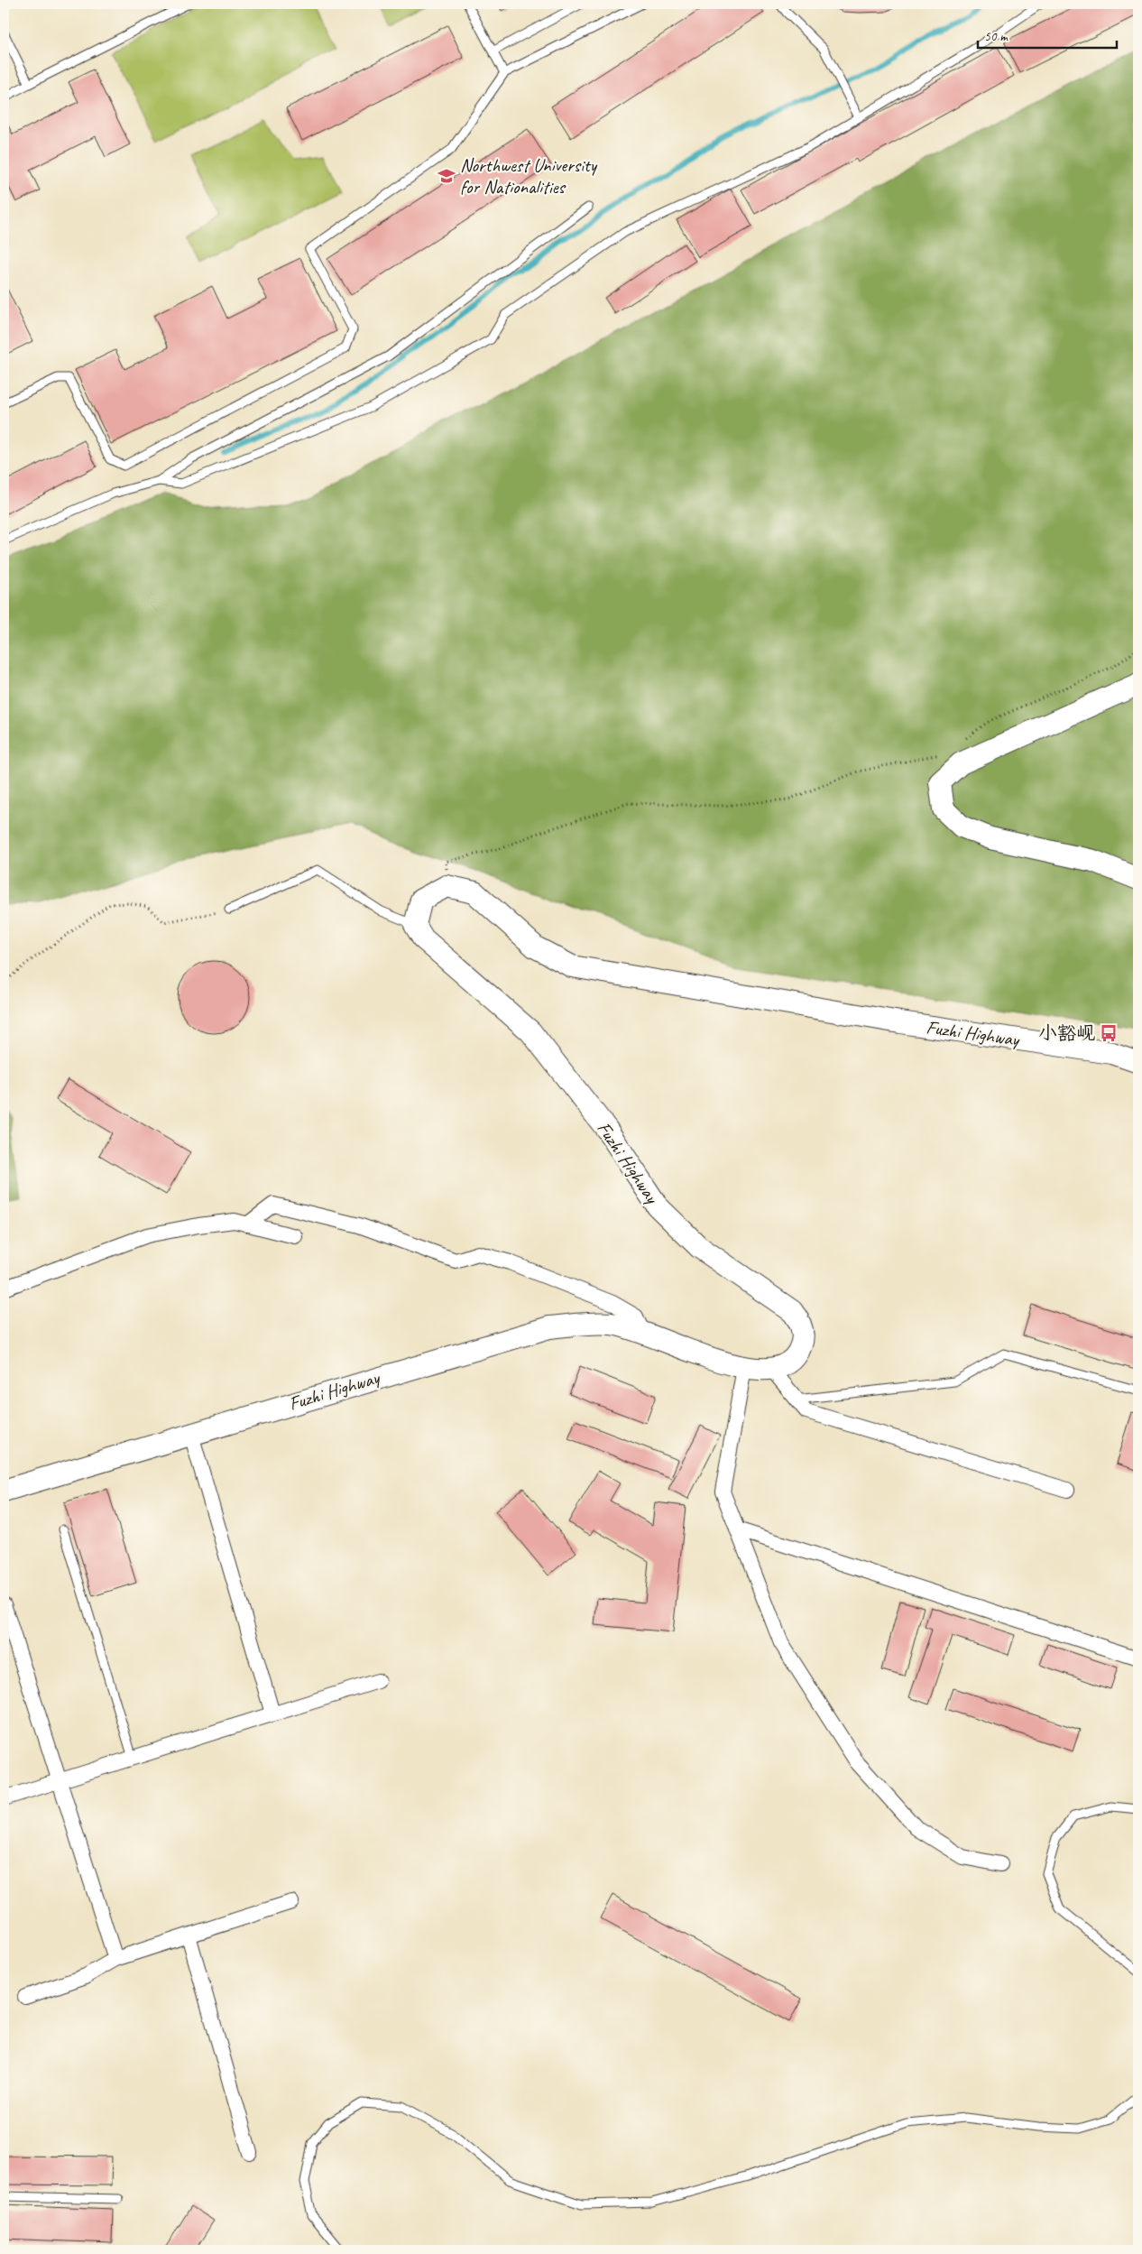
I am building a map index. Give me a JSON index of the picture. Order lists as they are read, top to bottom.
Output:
{
  "streets": {
    "main road": ["Fuzhi Highway"]
  },
  "places": {
    "school or university": ["Northwest University for Nationalities"],
    "bus stop": ["小豁岘"]
  },
  "scale_bar": "50 m"
}
